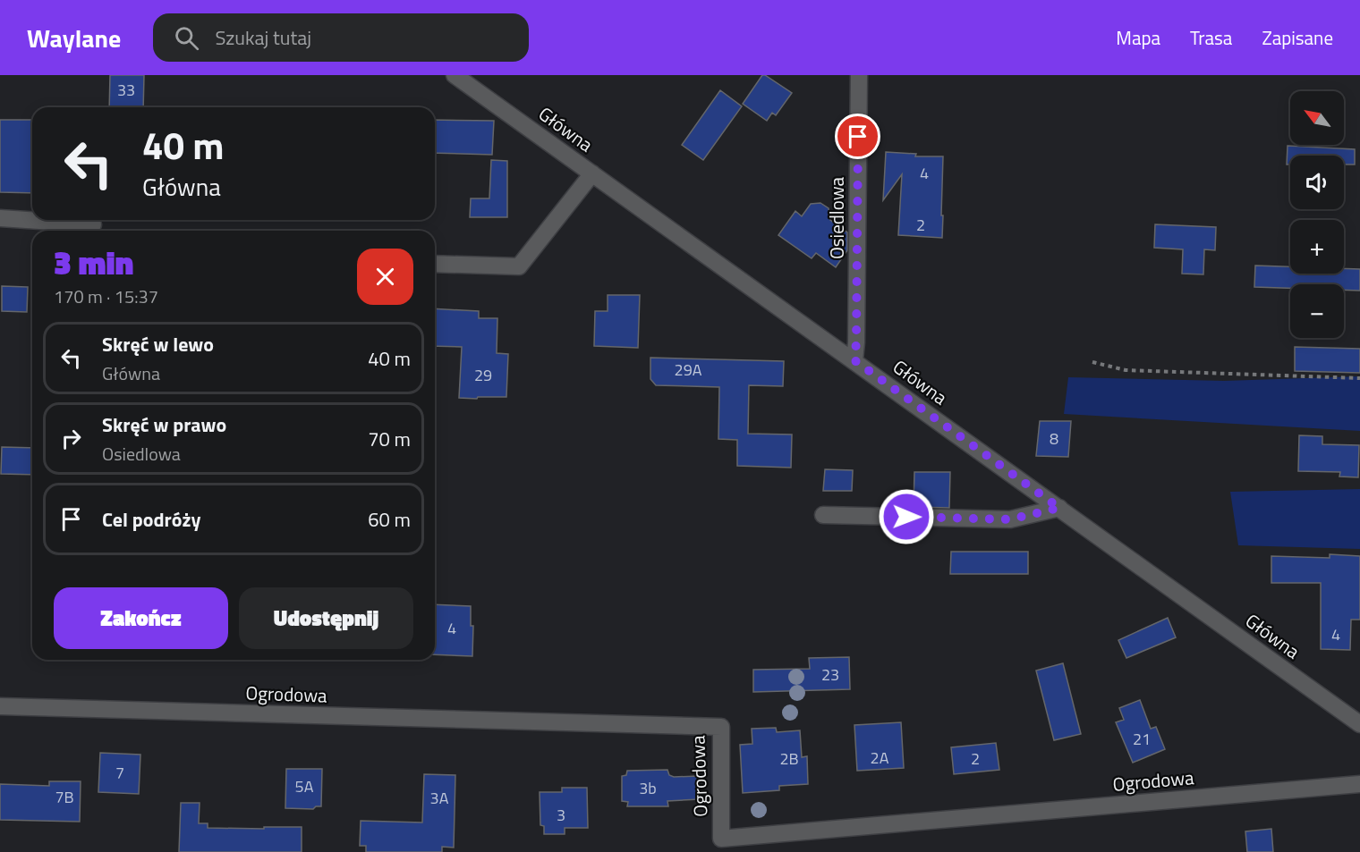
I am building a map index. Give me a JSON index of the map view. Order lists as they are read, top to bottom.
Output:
{
  "streets": {
    "street": ["Główna", "Osiedlowa", "Ogrodowa"]
  },
  "crossings": [
    ["Główna", "Osiedlowa"]
  ],
  "house_numbers": [
    "33",
    "4",
    "2",
    "29A",
    "29",
    "8",
    "4",
    "4",
    "23",
    "21",
    "2A",
    "2B",
    "2",
    "7",
    "5A",
    "3b",
    "7B",
    "3A",
    "3"
  ],
  "north": "top left",
  "page": {
    "header": "Waylane",
    "search": "Szukaj tutaj",
    "nav": ["Mapa", "Trasa", "Zapisane"],
    "map_buttons": ["+", "−"],
    "turn": ["40 m", "Główna"],
    "heading": ["3 min", "170 m · 15:37"],
    "list": [
      {
        "name": "Skręć w lewo",
        "note": "Główna",
        "value": "40 m"
      },
      {
        "name": "Skręć w prawo",
        "note": "Osiedlowa",
        "value": "70 m"
      },
      {
        "name": "Cel podróży",
        "value": "60 m"
      }
    ],
    "buttons": ["Zakończ", "Udostępnij"]
  }
}
